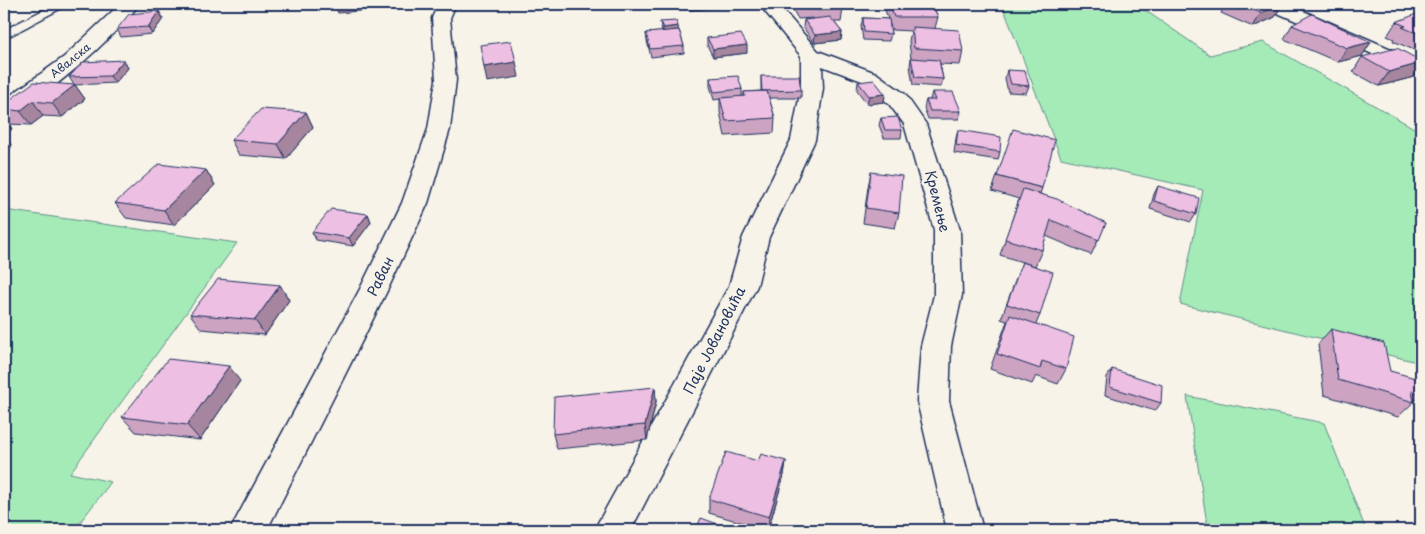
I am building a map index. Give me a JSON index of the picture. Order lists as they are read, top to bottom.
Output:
{
  "streets": {
    "street": [
      "Авалска",
      "Кремење",
      "Раван",
      "Паје Јовановића"
    ]
  },
  "crossings": [
    ["Кремење", "Паје Јовановића"]
  ]
}
